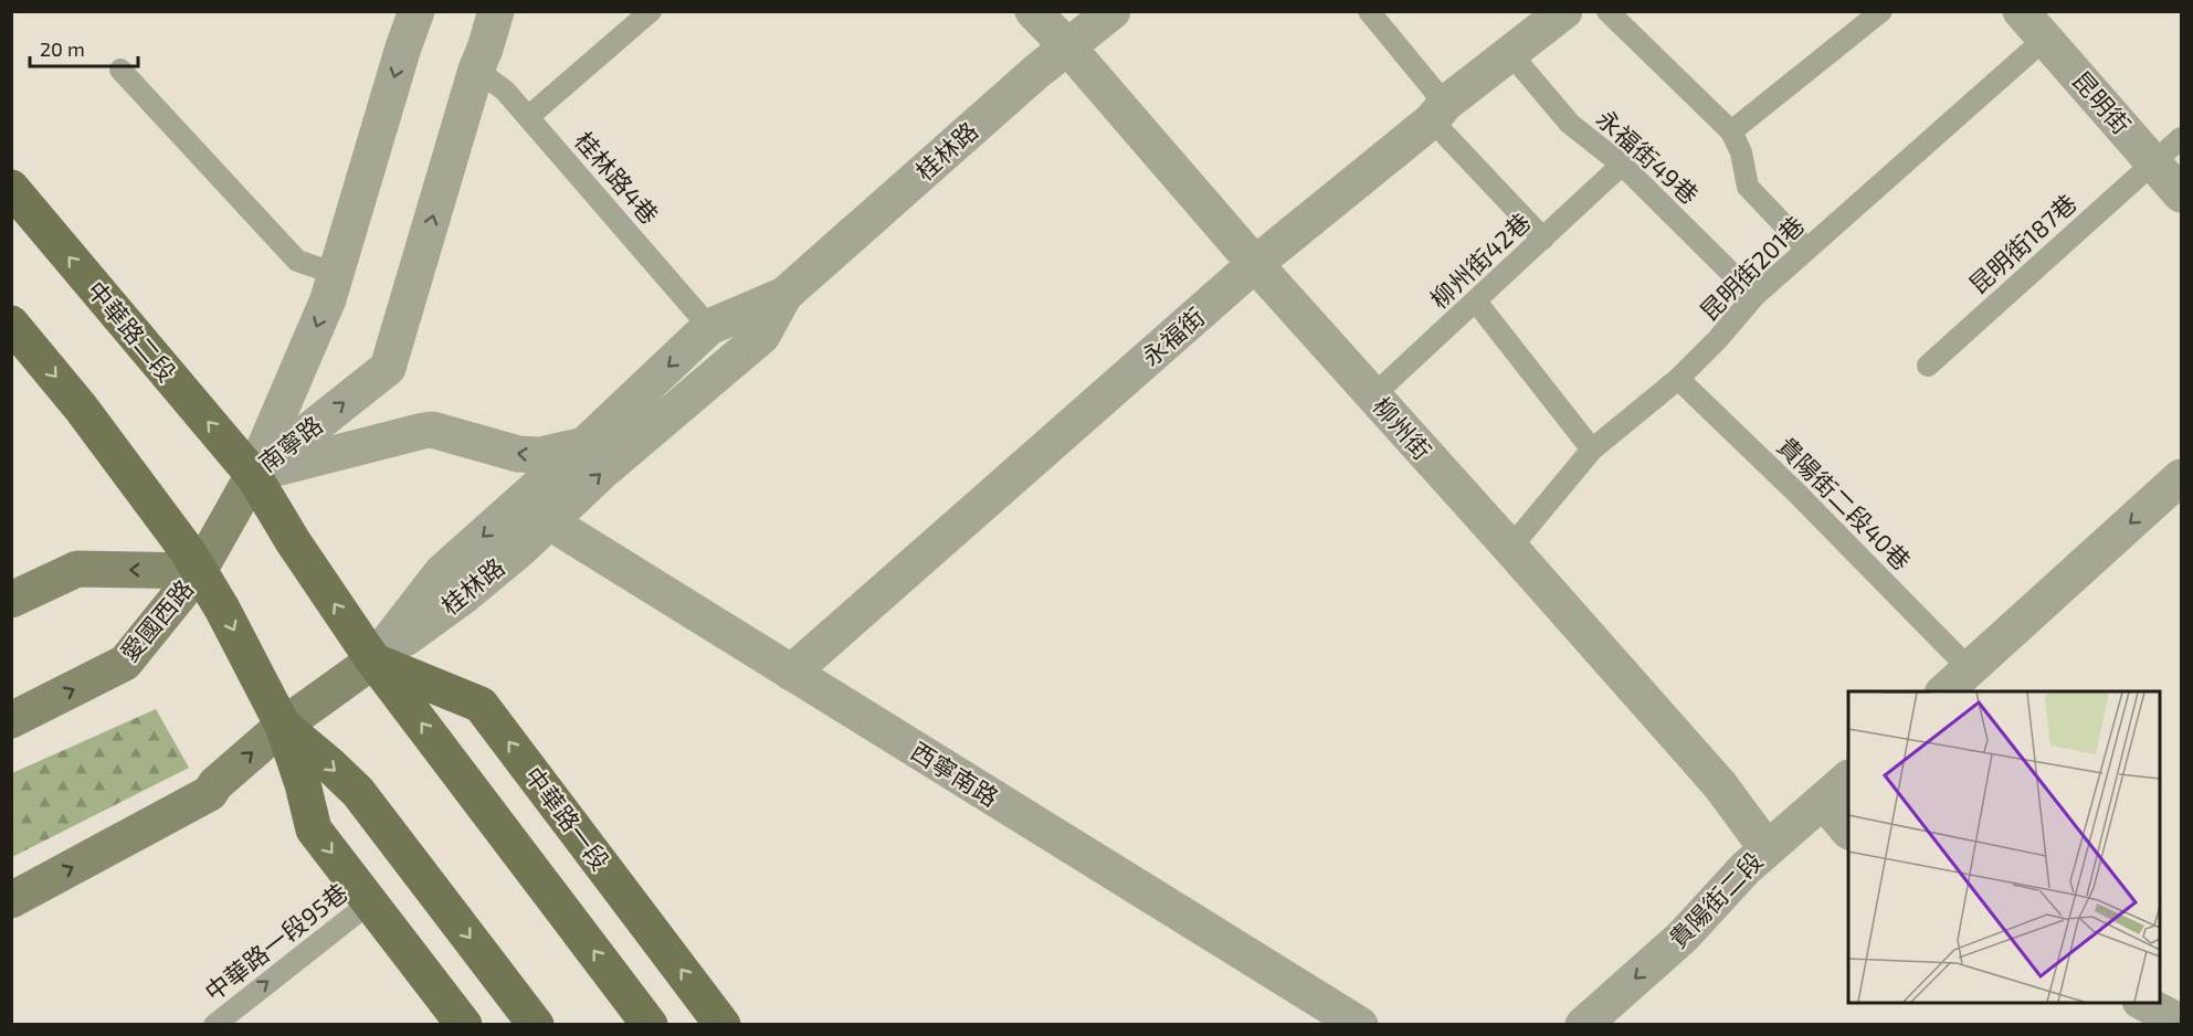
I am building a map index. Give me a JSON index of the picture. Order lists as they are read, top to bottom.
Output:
{
  "streets": {
    "main road": ["中華路二段", "愛國西路", "中華路一段"],
    "street": [
      "昆明街",
      "桂林路",
      "永福街",
      "柳州街",
      "南寧路",
      "西寧南路",
      "貴陽街二段"
    ],
    "lane": [
      "永福街49巷",
      "桂林路4巷",
      "昆明街187巷",
      "柳州街42巷",
      "昆明街201巷",
      "貴陽街二段40巷",
      "中華路一段95巷"
    ]
  },
  "crossings": [
    ["昆明街", "昆明街187巷"],
    ["昆明街", "昆明街201巷"],
    ["桂林路", "桂林路4巷"],
    ["桂林路", "中華路二段"],
    ["桂林路", "柳州街"],
    ["桂林路", "南寧路"],
    ["桂林路", "西寧南路"],
    ["桂林路", "中華路一段"],
    ["永福街49巷", "柳州街42巷"],
    ["永福街49巷", "昆明街201巷"],
    ["永福街49巷", "永福街"],
    ["桂林路4巷", "南寧路"],
    ["柳州街42巷", "柳州街"],
    ["昆明街201巷", "柳州街"],
    ["昆明街201巷", "貴陽街二段40巷"],
    ["中華路二段", "南寧路"],
    ["永福街", "柳州街"],
    ["永福街", "西寧南路"],
    ["柳州街", "貴陽街二段"]
  ],
  "one_way": ["貴陽街二段", "中華路一段95巷"],
  "scale_bar": "20 m"
}
